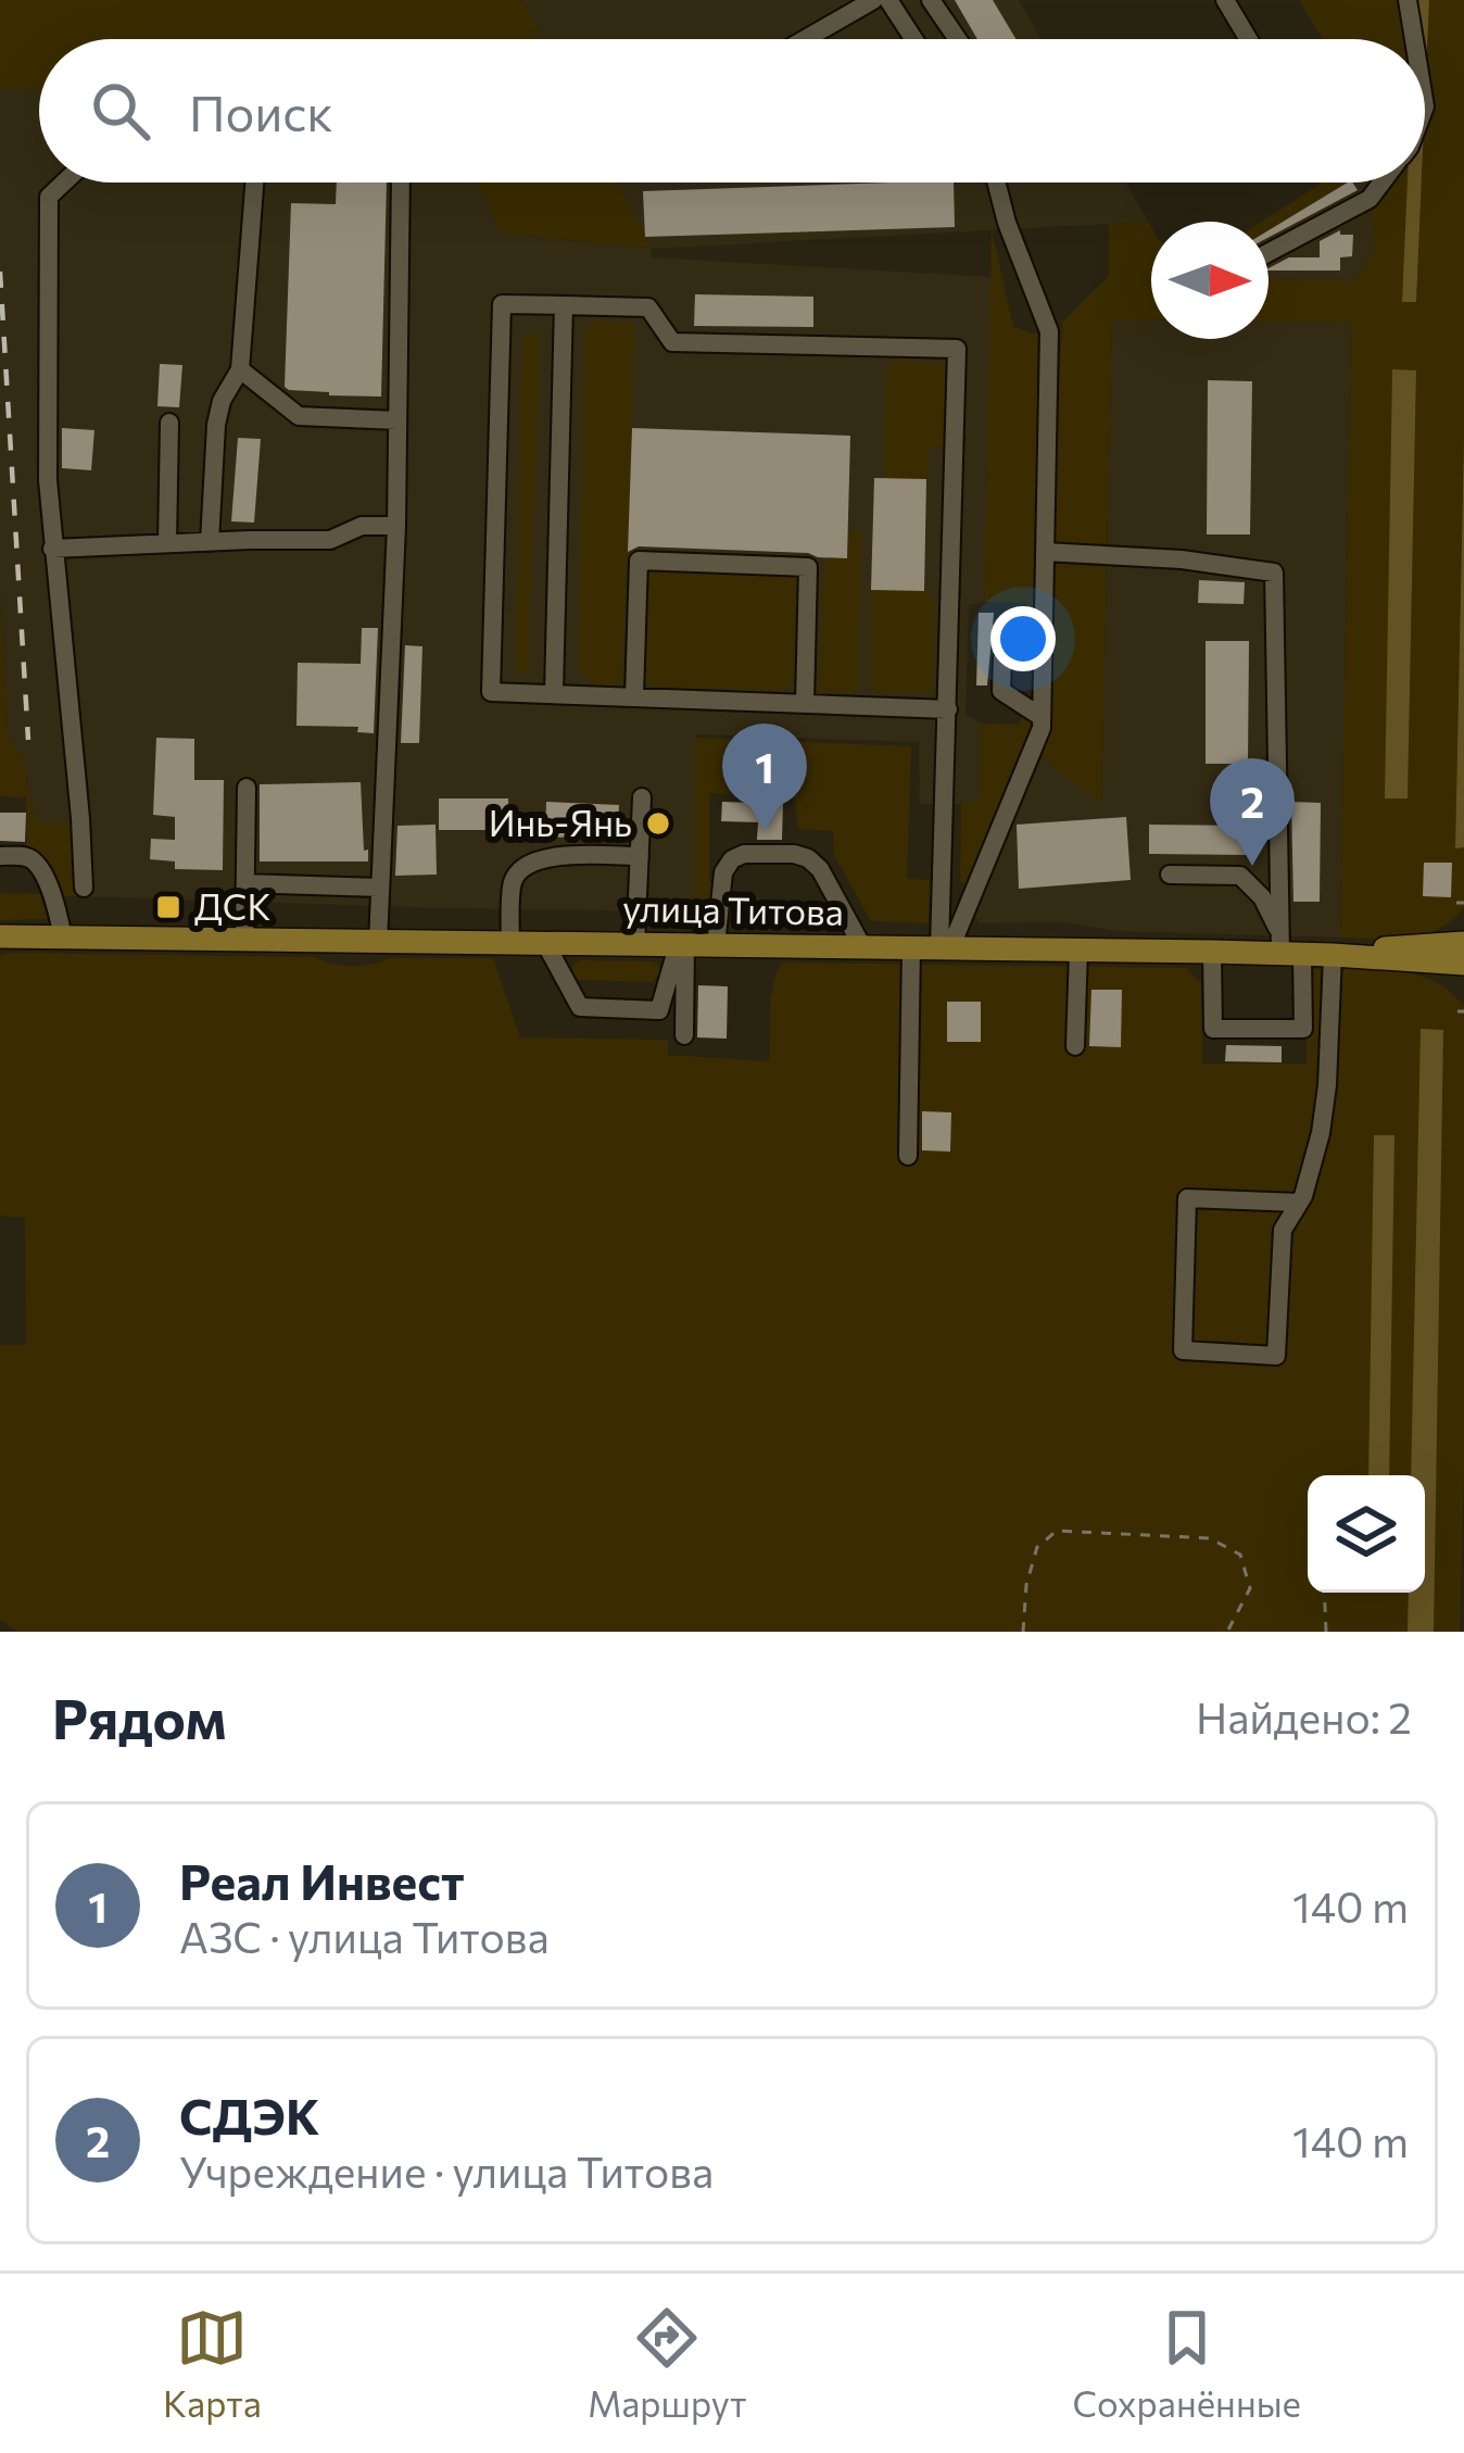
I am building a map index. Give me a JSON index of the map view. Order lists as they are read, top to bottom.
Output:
{
  "streets": {
    "main road": ["улица Титова"]
  },
  "places": {
    "other": ["Инь-Янь"],
    "transit": ["ДСК"]
  },
  "north": "right",
  "page": {
    "search": "Поиск",
    "pins": ["1", "2"],
    "heading": ["Рядом", "Найдено: 2"],
    "list": [
      {
        "mark": "1",
        "name": "Реал Инвест",
        "note": "АЗС · улица Титова",
        "value": "140 m"
      },
      {
        "mark": "2",
        "name": "СДЭК",
        "note": "Учреждение · улица Титова",
        "value": "140 m"
      }
    ],
    "nav": ["Карта", "Маршрут", "Сохранённые"]
  }
}
